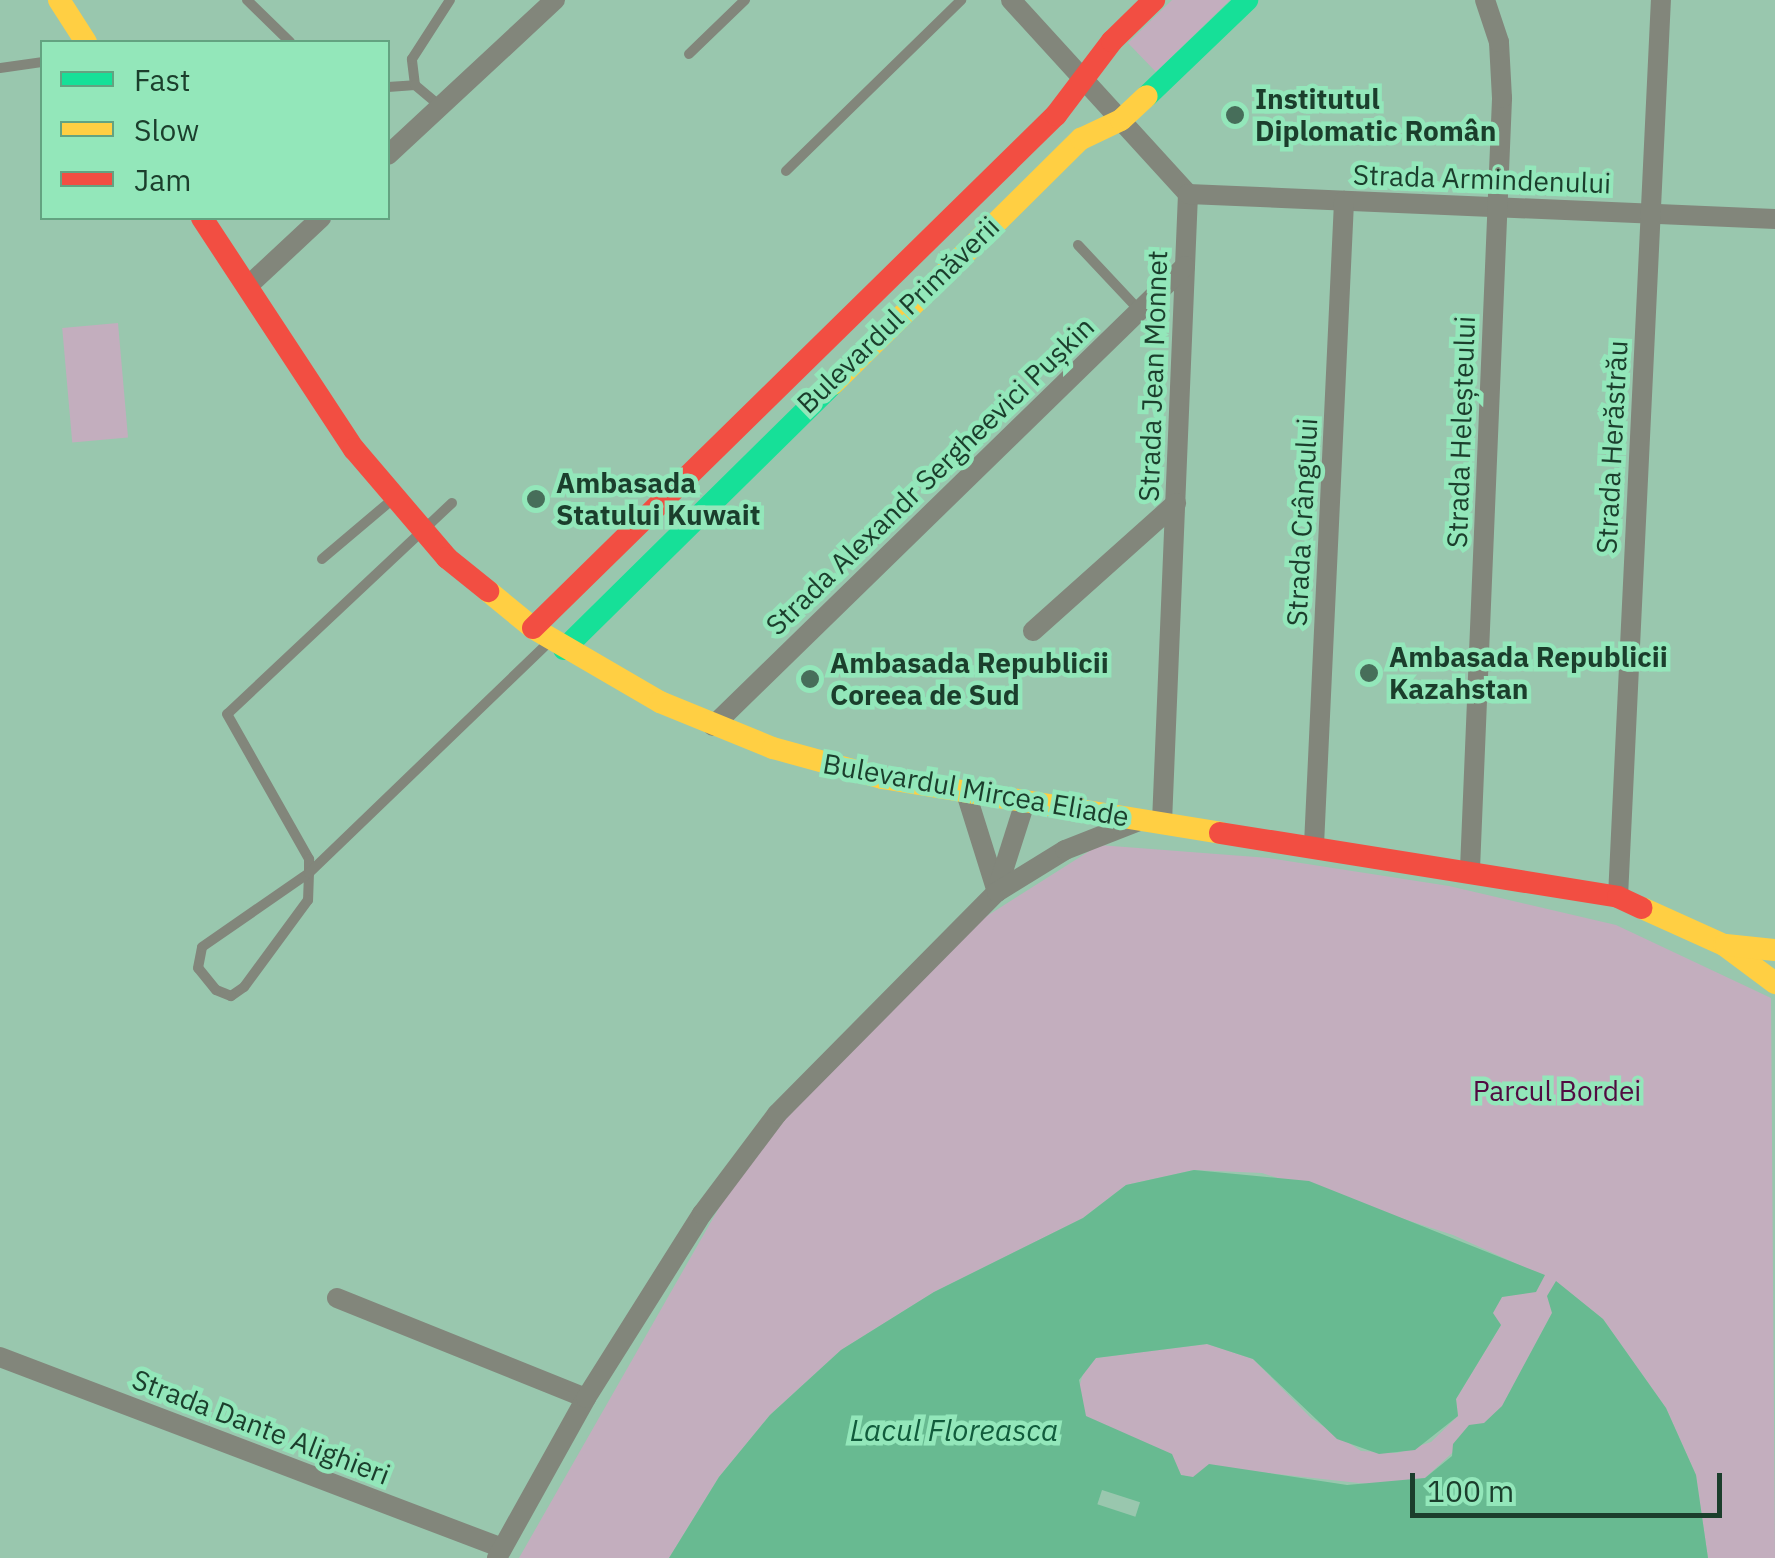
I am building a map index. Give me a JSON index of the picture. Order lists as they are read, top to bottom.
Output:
{
  "streets": {
    "street": [
      "Strada Armindenului",
      "Bulevardul Primăverii",
      "Strada Jean Monnet",
      "Strada Heleșteului",
      "Strada Herăstrău",
      "Strada Alexandr Sergheevici Pușkin",
      "Strada Crângului",
      "Bulevardul Mircea Eliade",
      "Strada Dante Alighieri"
    ]
  },
  "crossings": [
    ["Strada Armindenului", "Strada Jean Monnet"],
    ["Strada Armindenului", "Strada Heleșteului"],
    ["Strada Armindenului", "Strada Herăstrău"],
    ["Strada Armindenului", "Strada Crângului"],
    ["Bulevardul Primăverii", "Bulevardul Mircea Eliade"],
    ["Strada Jean Monnet", "Strada Alexandr Sergheevici Pușkin"],
    ["Strada Jean Monnet", "Bulevardul Mircea Eliade"],
    ["Strada Heleșteului", "Bulevardul Mircea Eliade"],
    ["Strada Herăstrău", "Bulevardul Mircea Eliade"],
    ["Strada Alexandr Sergheevici Pușkin", "Bulevardul Mircea Eliade"],
    ["Strada Crângului", "Bulevardul Mircea Eliade"]
  ],
  "water": ["Lacul Floreasca"],
  "parks": ["Parcul Bordei"],
  "places": [
    "Institutul Diplomatic Român",
    "Ambasada Statului Kuwait",
    "Ambasada Republicii Kazahstan",
    "Ambasada Republicii Coreea de Sud"
  ],
  "legend": ["Fast", "Slow", "Jam"],
  "scale_bar": "100 m"
}
